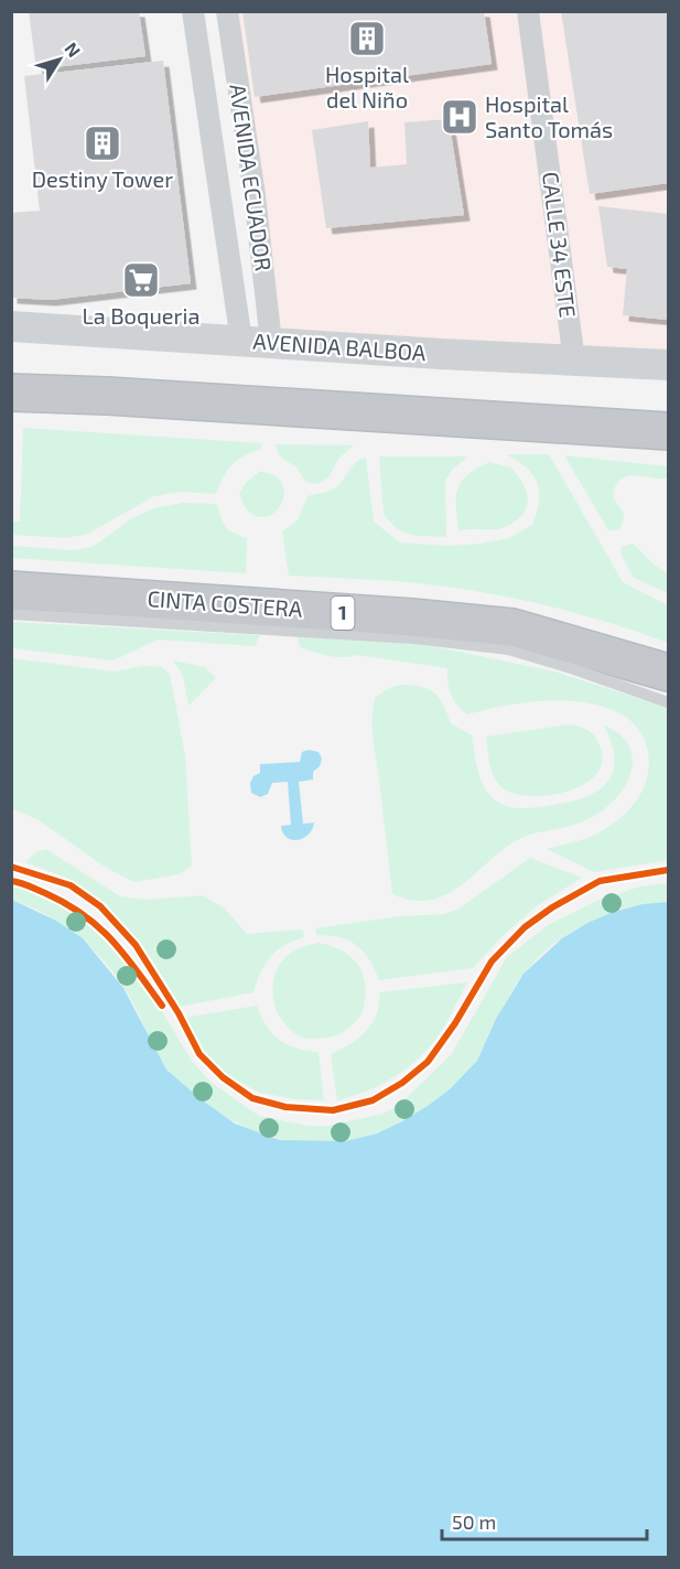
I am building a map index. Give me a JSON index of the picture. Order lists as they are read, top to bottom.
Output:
{
  "streets": {
    "highway": ["CINTA COSTERA", "1"],
    "main road": ["AVENIDA BALBOA"],
    "street": ["AVENIDA ECUADOR", "CALLE 34 ESTE"]
  },
  "crossings": [
    ["AVENIDA ECUADOR", "AVENIDA BALBOA"],
    ["CALLE 34 ESTE", "AVENIDA BALBOA"]
  ],
  "places": {
    "building": ["Hospital del Niño", "Destiny Tower"],
    "hospital": ["Hospital Santo Tomás"],
    "supermarket": ["La Boqueria"]
  },
  "scale_bar": "50 m",
  "north": "top right"
}
